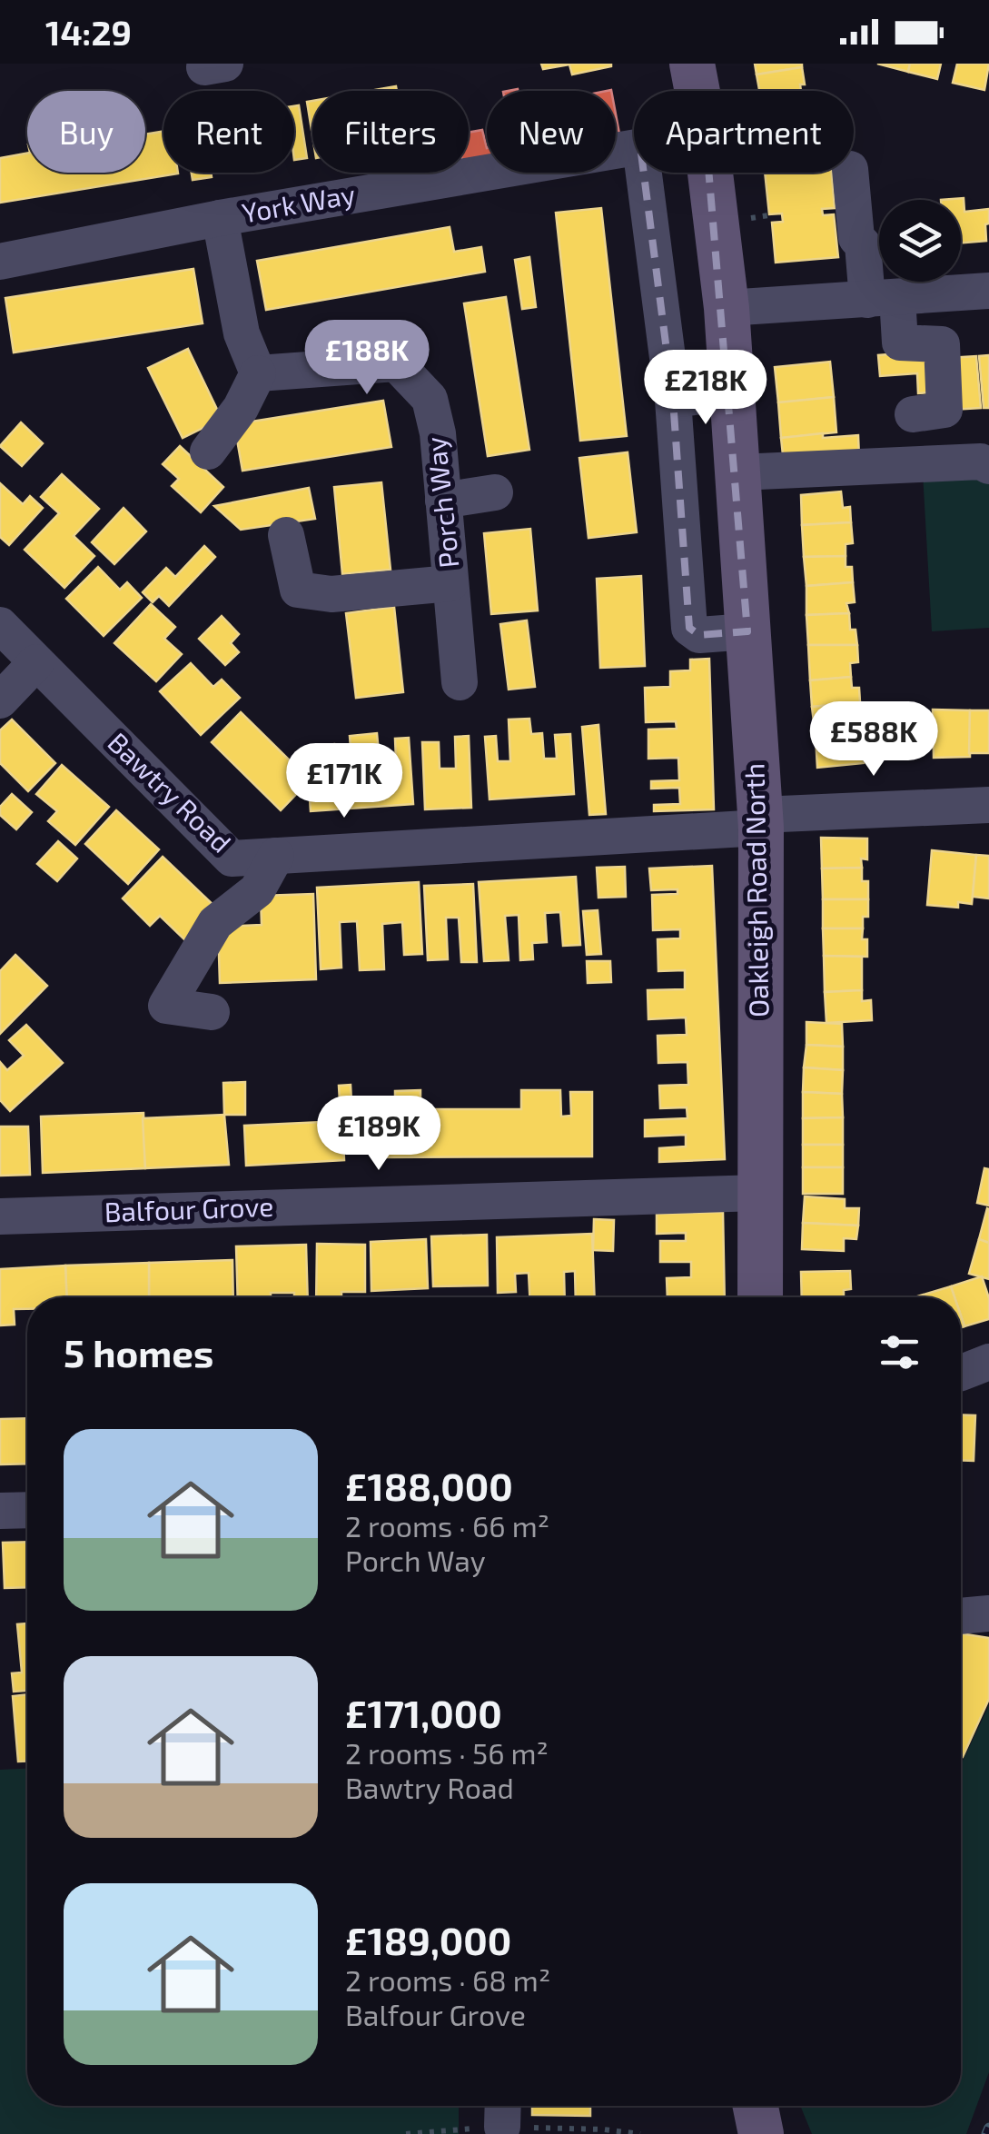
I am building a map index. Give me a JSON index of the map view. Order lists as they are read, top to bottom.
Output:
{
  "streets": {
    "main road": ["Oakleigh Road North"],
    "street": [
      "York Way",
      "Porch Way",
      "Bawtry Road",
      "Balfour Grove"
    ]
  },
  "crossings": [
    ["Bawtry Road", "Oakleigh Road North"],
    ["Oakleigh Road North", "Balfour Grove"]
  ],
  "page": {
    "status": "14:29",
    "chip": [
      "Buy",
      "Rent",
      "Filters",
      "New",
      "Apartment"
    ],
    "price": [
      "£188K",
      "£218K",
      "£588K",
      "£171K",
      "£189K"
    ],
    "heading": "5 homes",
    "list": [
      {
        "name": "£188,000",
        "note": "2 rooms · 66 m² · Porch Way"
      },
      {
        "name": "£171,000",
        "note": "2 rooms · 56 m² · Bawtry Road"
      },
      {
        "name": "£189,000",
        "note": "2 rooms · 68 m² · Balfour Grove"
      }
    ]
  }
}
